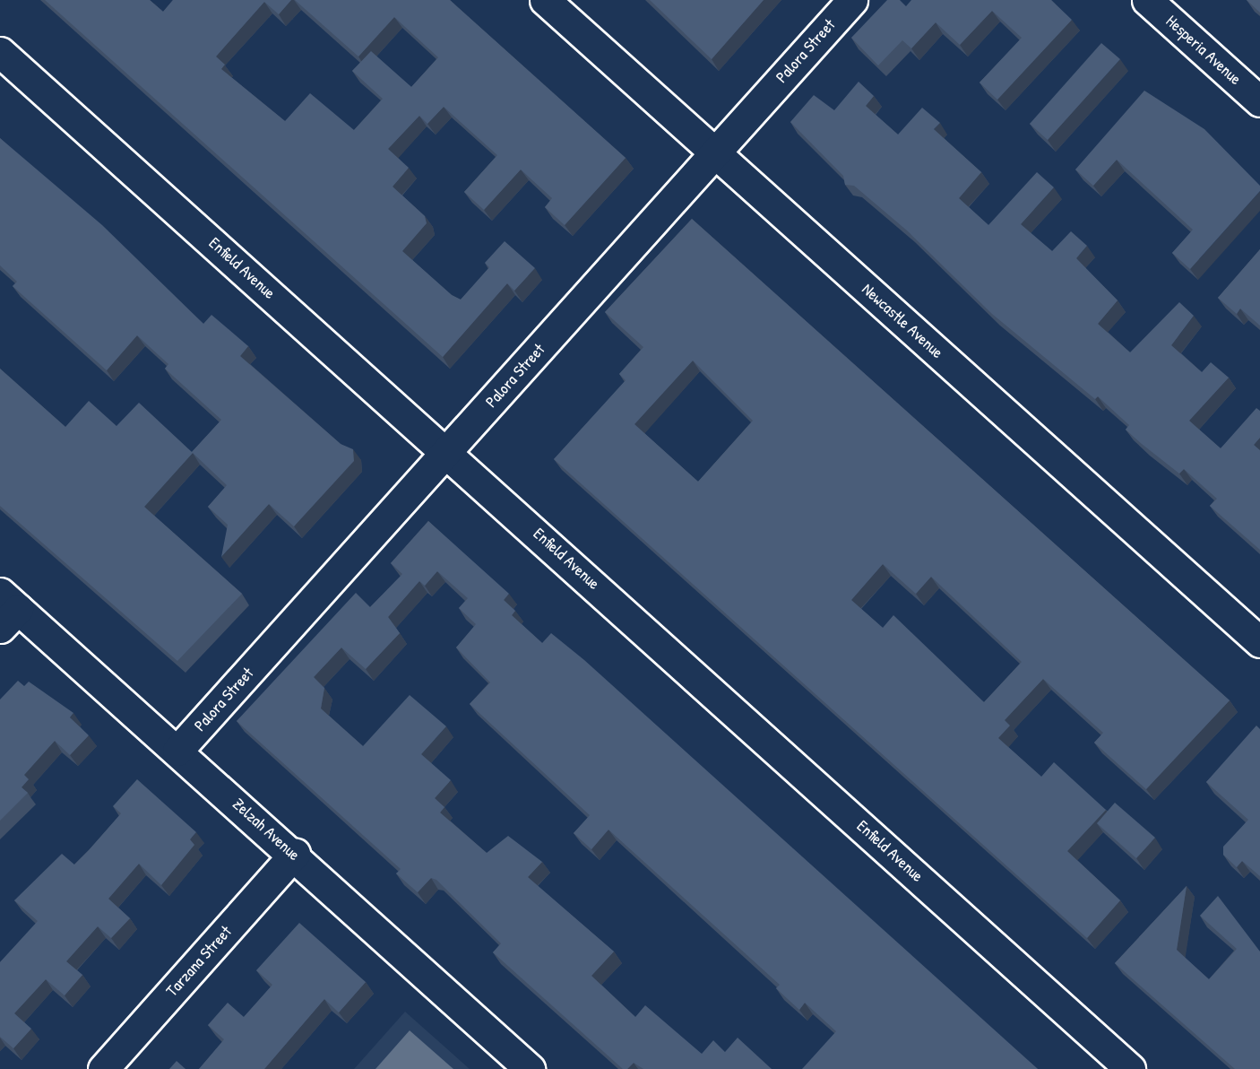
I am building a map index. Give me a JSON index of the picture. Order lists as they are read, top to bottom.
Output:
{
  "streets": {
    "street": [
      "Hesperia Avenue",
      "Palora Street",
      "Enfield Avenue",
      "Newcastle Avenue",
      "Zelzah Avenue",
      "Tarzana Street"
    ]
  },
  "crossings": [
    ["Palora Street", "Enfield Avenue"],
    ["Palora Street", "Newcastle Avenue"],
    ["Palora Street", "Zelzah Avenue"],
    ["Zelzah Avenue", "Tarzana Street"]
  ]
}
